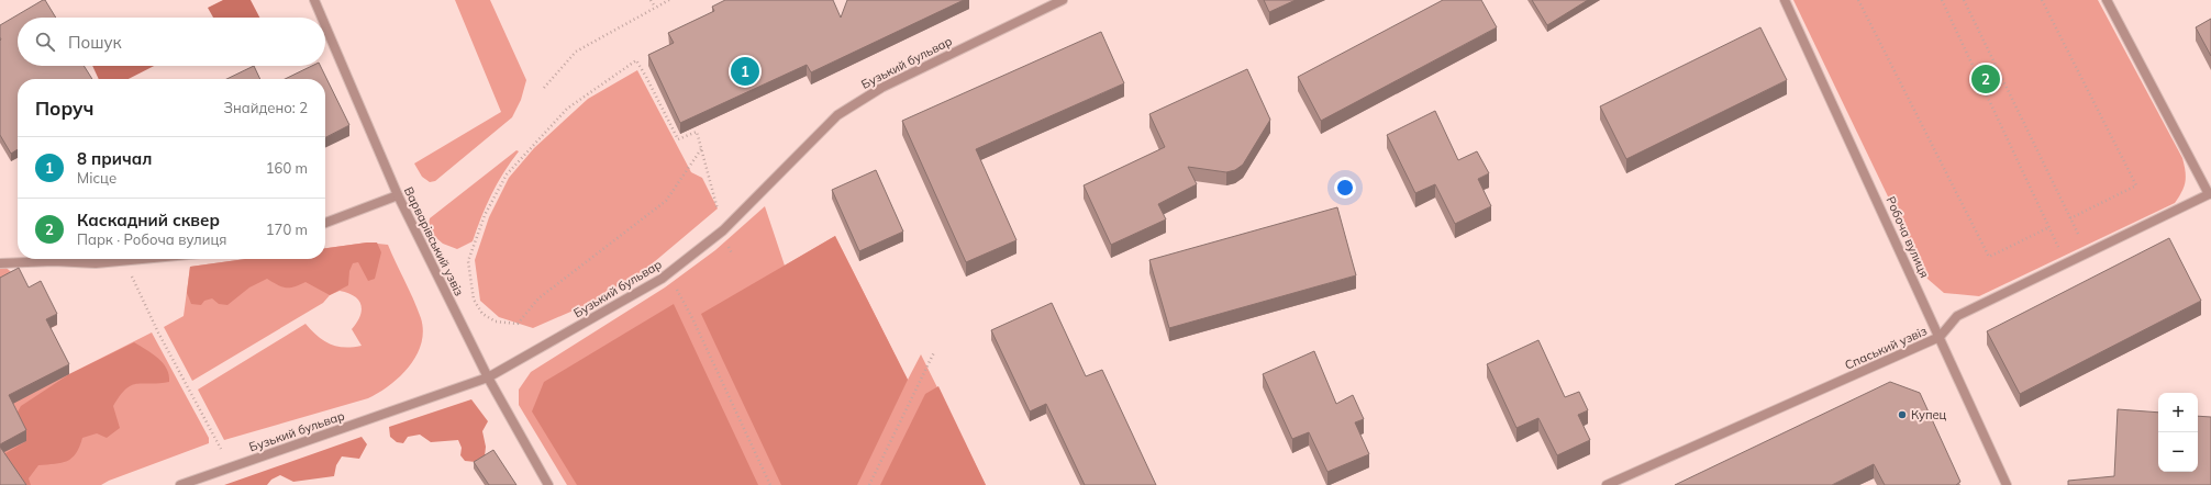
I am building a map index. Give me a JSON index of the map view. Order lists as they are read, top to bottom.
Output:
{
  "streets": {
    "street": [
      "Бузький бульвар",
      "Робоча вулиця",
      "Варварівський узвіз",
      "Спаський узвіз"
    ]
  },
  "crossings": [
    ["Бузький бульвар", "Варварівський узвіз"],
    ["Робоча вулиця", "Спаський узвіз"]
  ],
  "places": ["Купец"],
  "page": {
    "search": "Пошук",
    "pins": ["1", "2"],
    "heading": ["Поруч", "Знайдено: 2"],
    "list": [
      {
        "mark": "1",
        "name": "8 причал",
        "note": "Місце",
        "value": "160 m"
      },
      {
        "mark": "2",
        "name": "Каскадний сквер",
        "note": "Парк · Робоча вулиця",
        "value": "170 m"
      }
    ],
    "map_buttons": ["+", "−"]
  }
}
